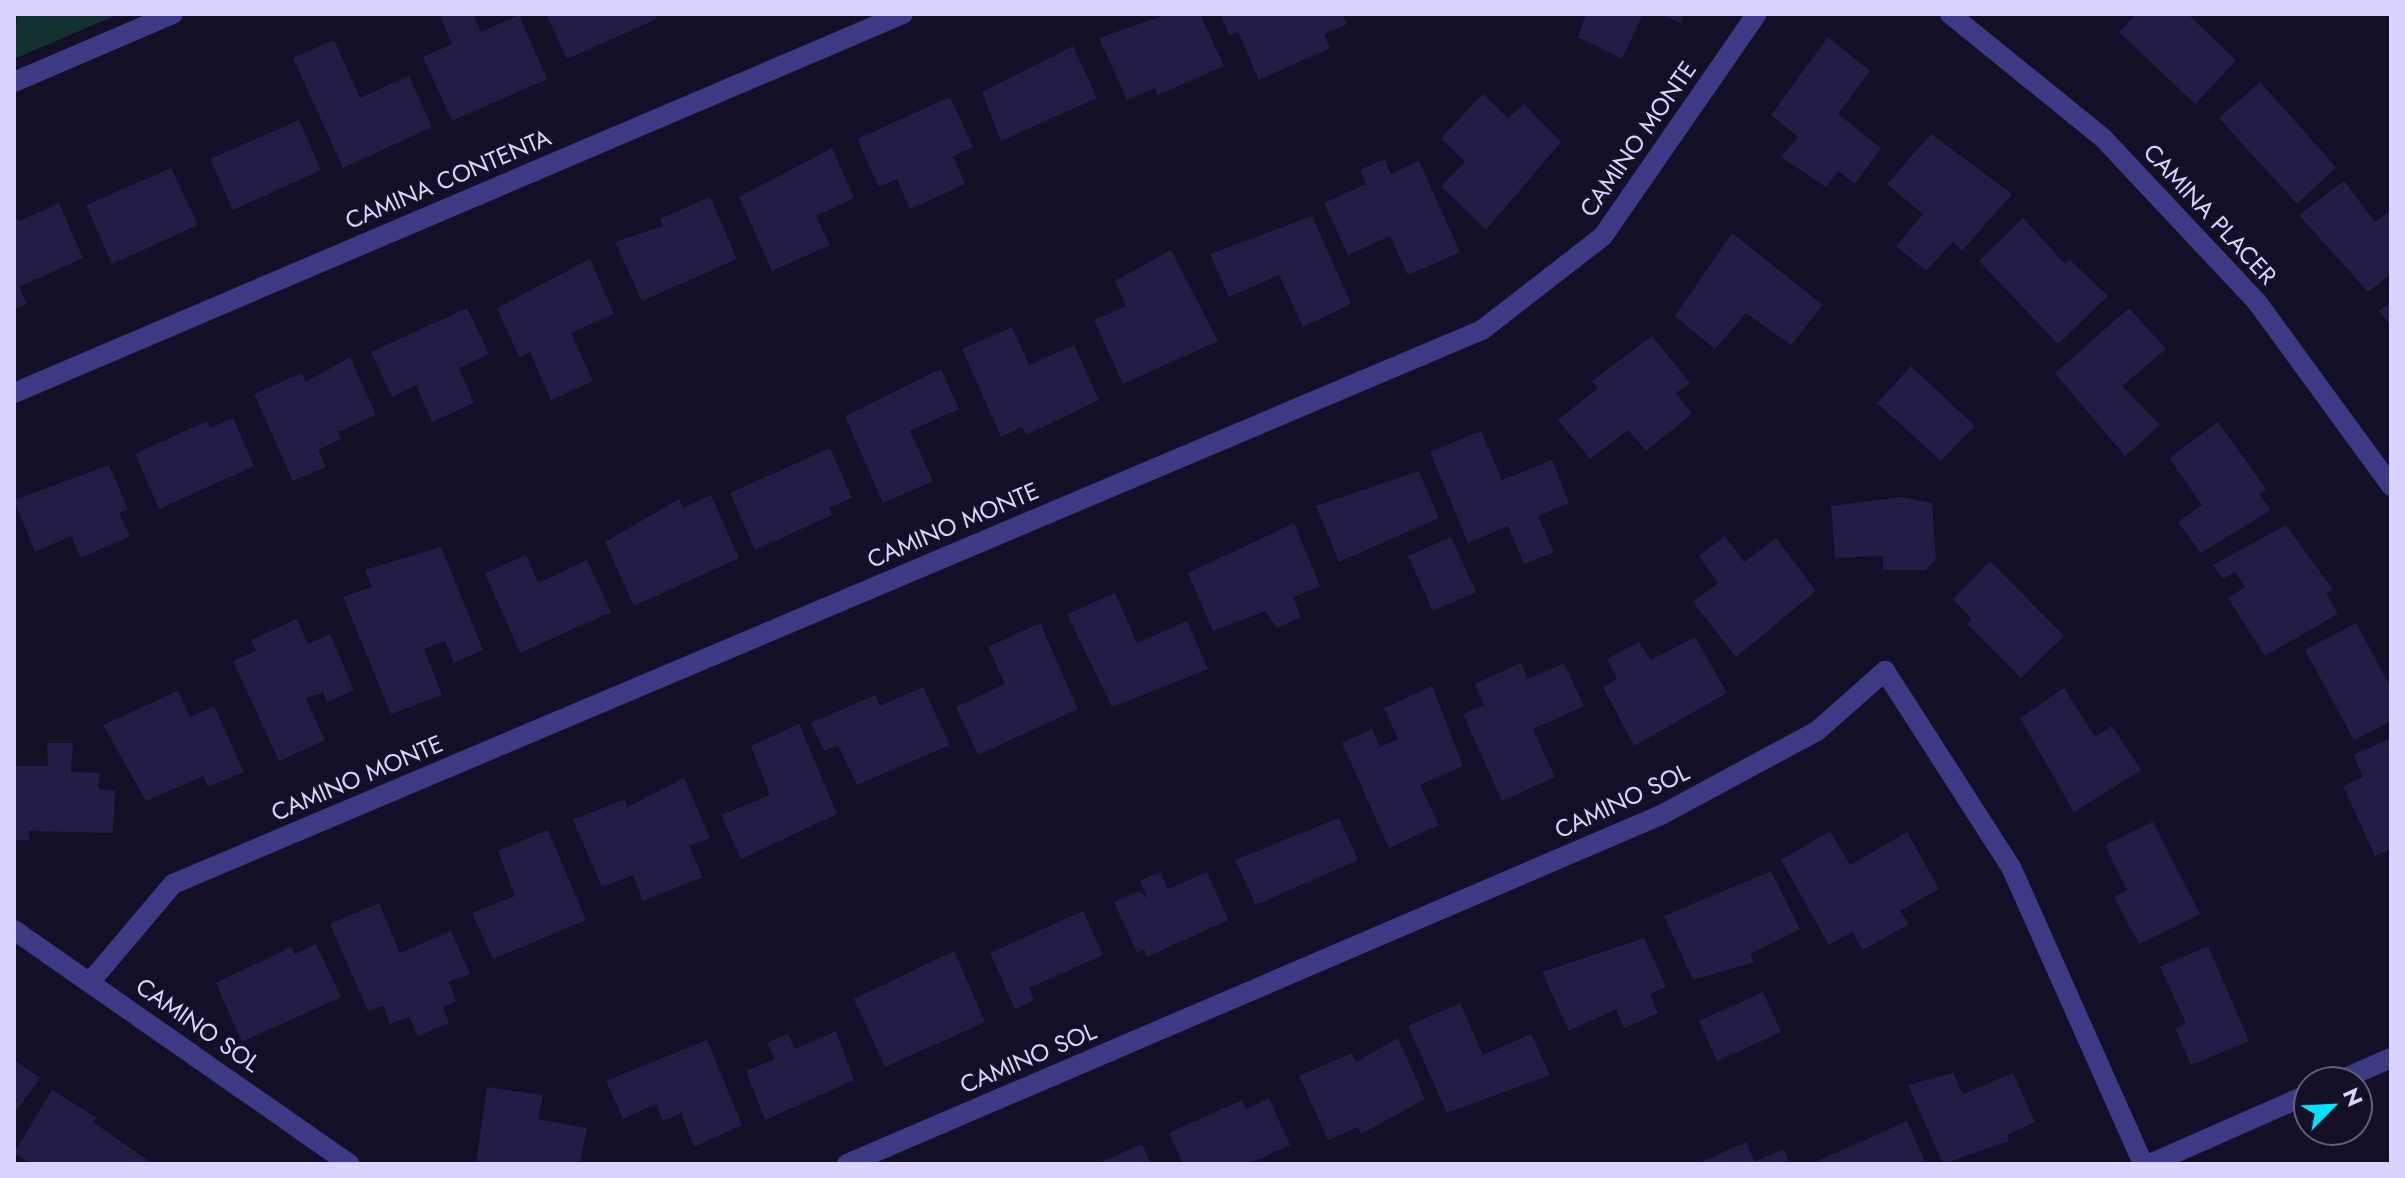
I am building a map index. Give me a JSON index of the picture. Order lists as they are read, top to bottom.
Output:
{
  "streets": {
    "street": [
      "CAMINO MONTE",
      "CAMINA CONTENTA",
      "CAMINA PLACER",
      "CAMINO SOL"
    ]
  },
  "crossings": [
    ["CAMINO MONTE", "CAMINO SOL"]
  ],
  "north": "top right"
}
